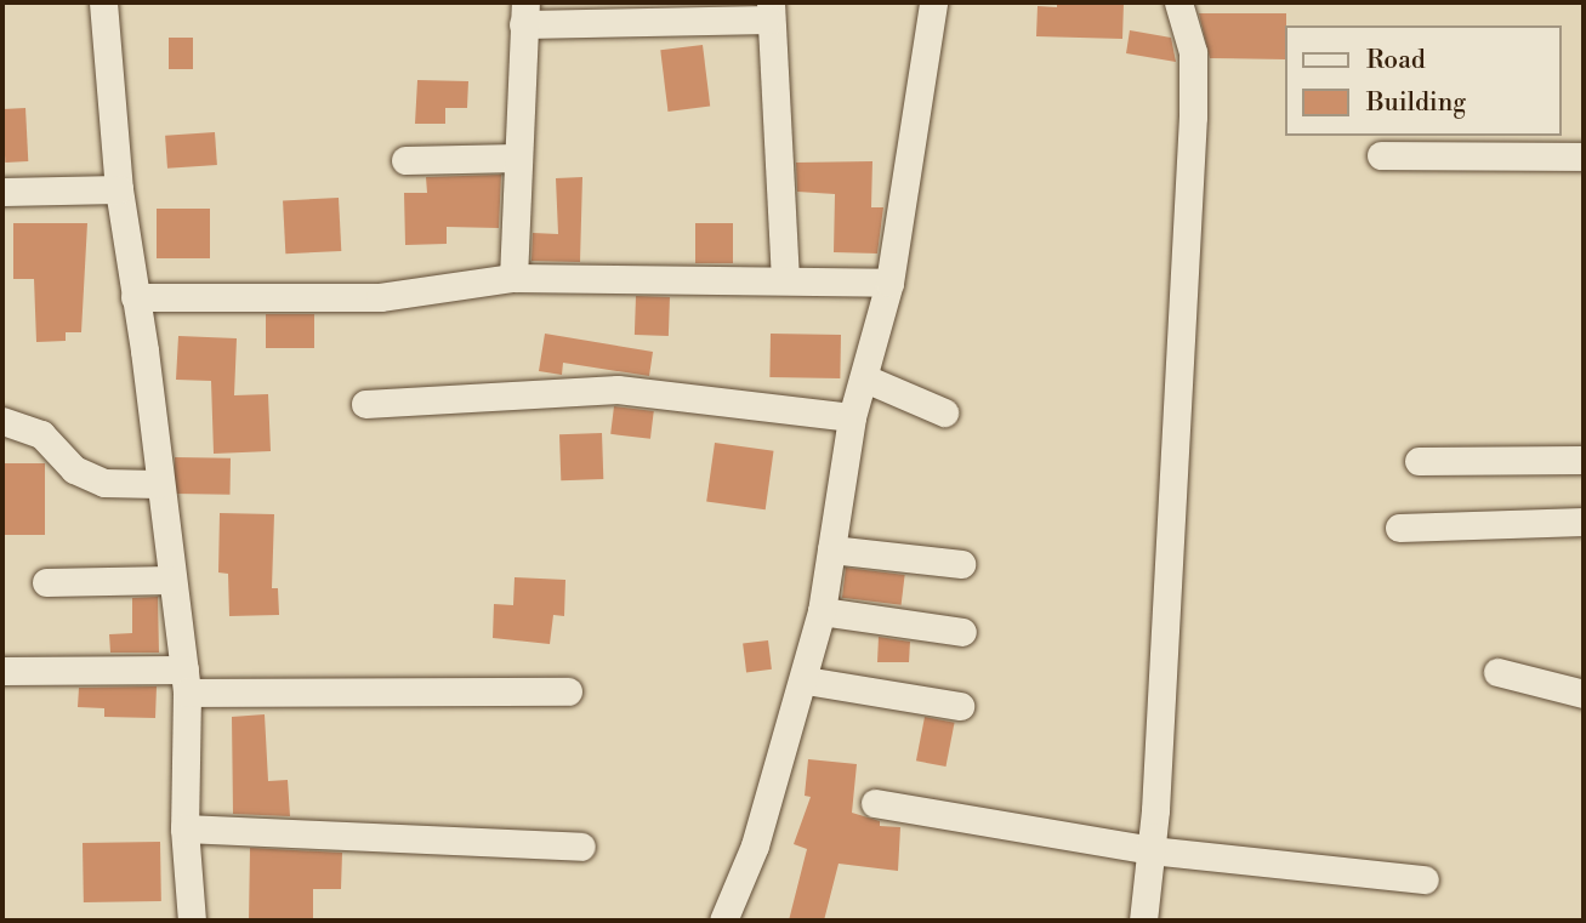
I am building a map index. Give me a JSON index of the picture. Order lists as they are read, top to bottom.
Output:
{
  "legend": ["Road", "Building"]
}
